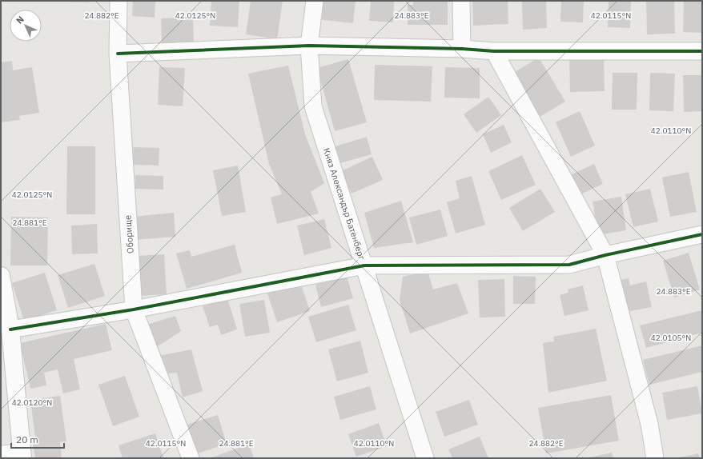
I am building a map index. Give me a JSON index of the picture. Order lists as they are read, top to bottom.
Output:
{
  "streets": {
    "street": ["Княз Александър Батенберг", "Оборище"]
  },
  "scale_bar": "20 m",
  "north": "top left",
  "coordinates": [
    "24.882°E",
    "42.0125°N",
    "24.883°E",
    "42.0115°N",
    "42.0110°N",
    "24.881°E",
    "42.0105°N",
    "42.0120°N"
  ]
}
